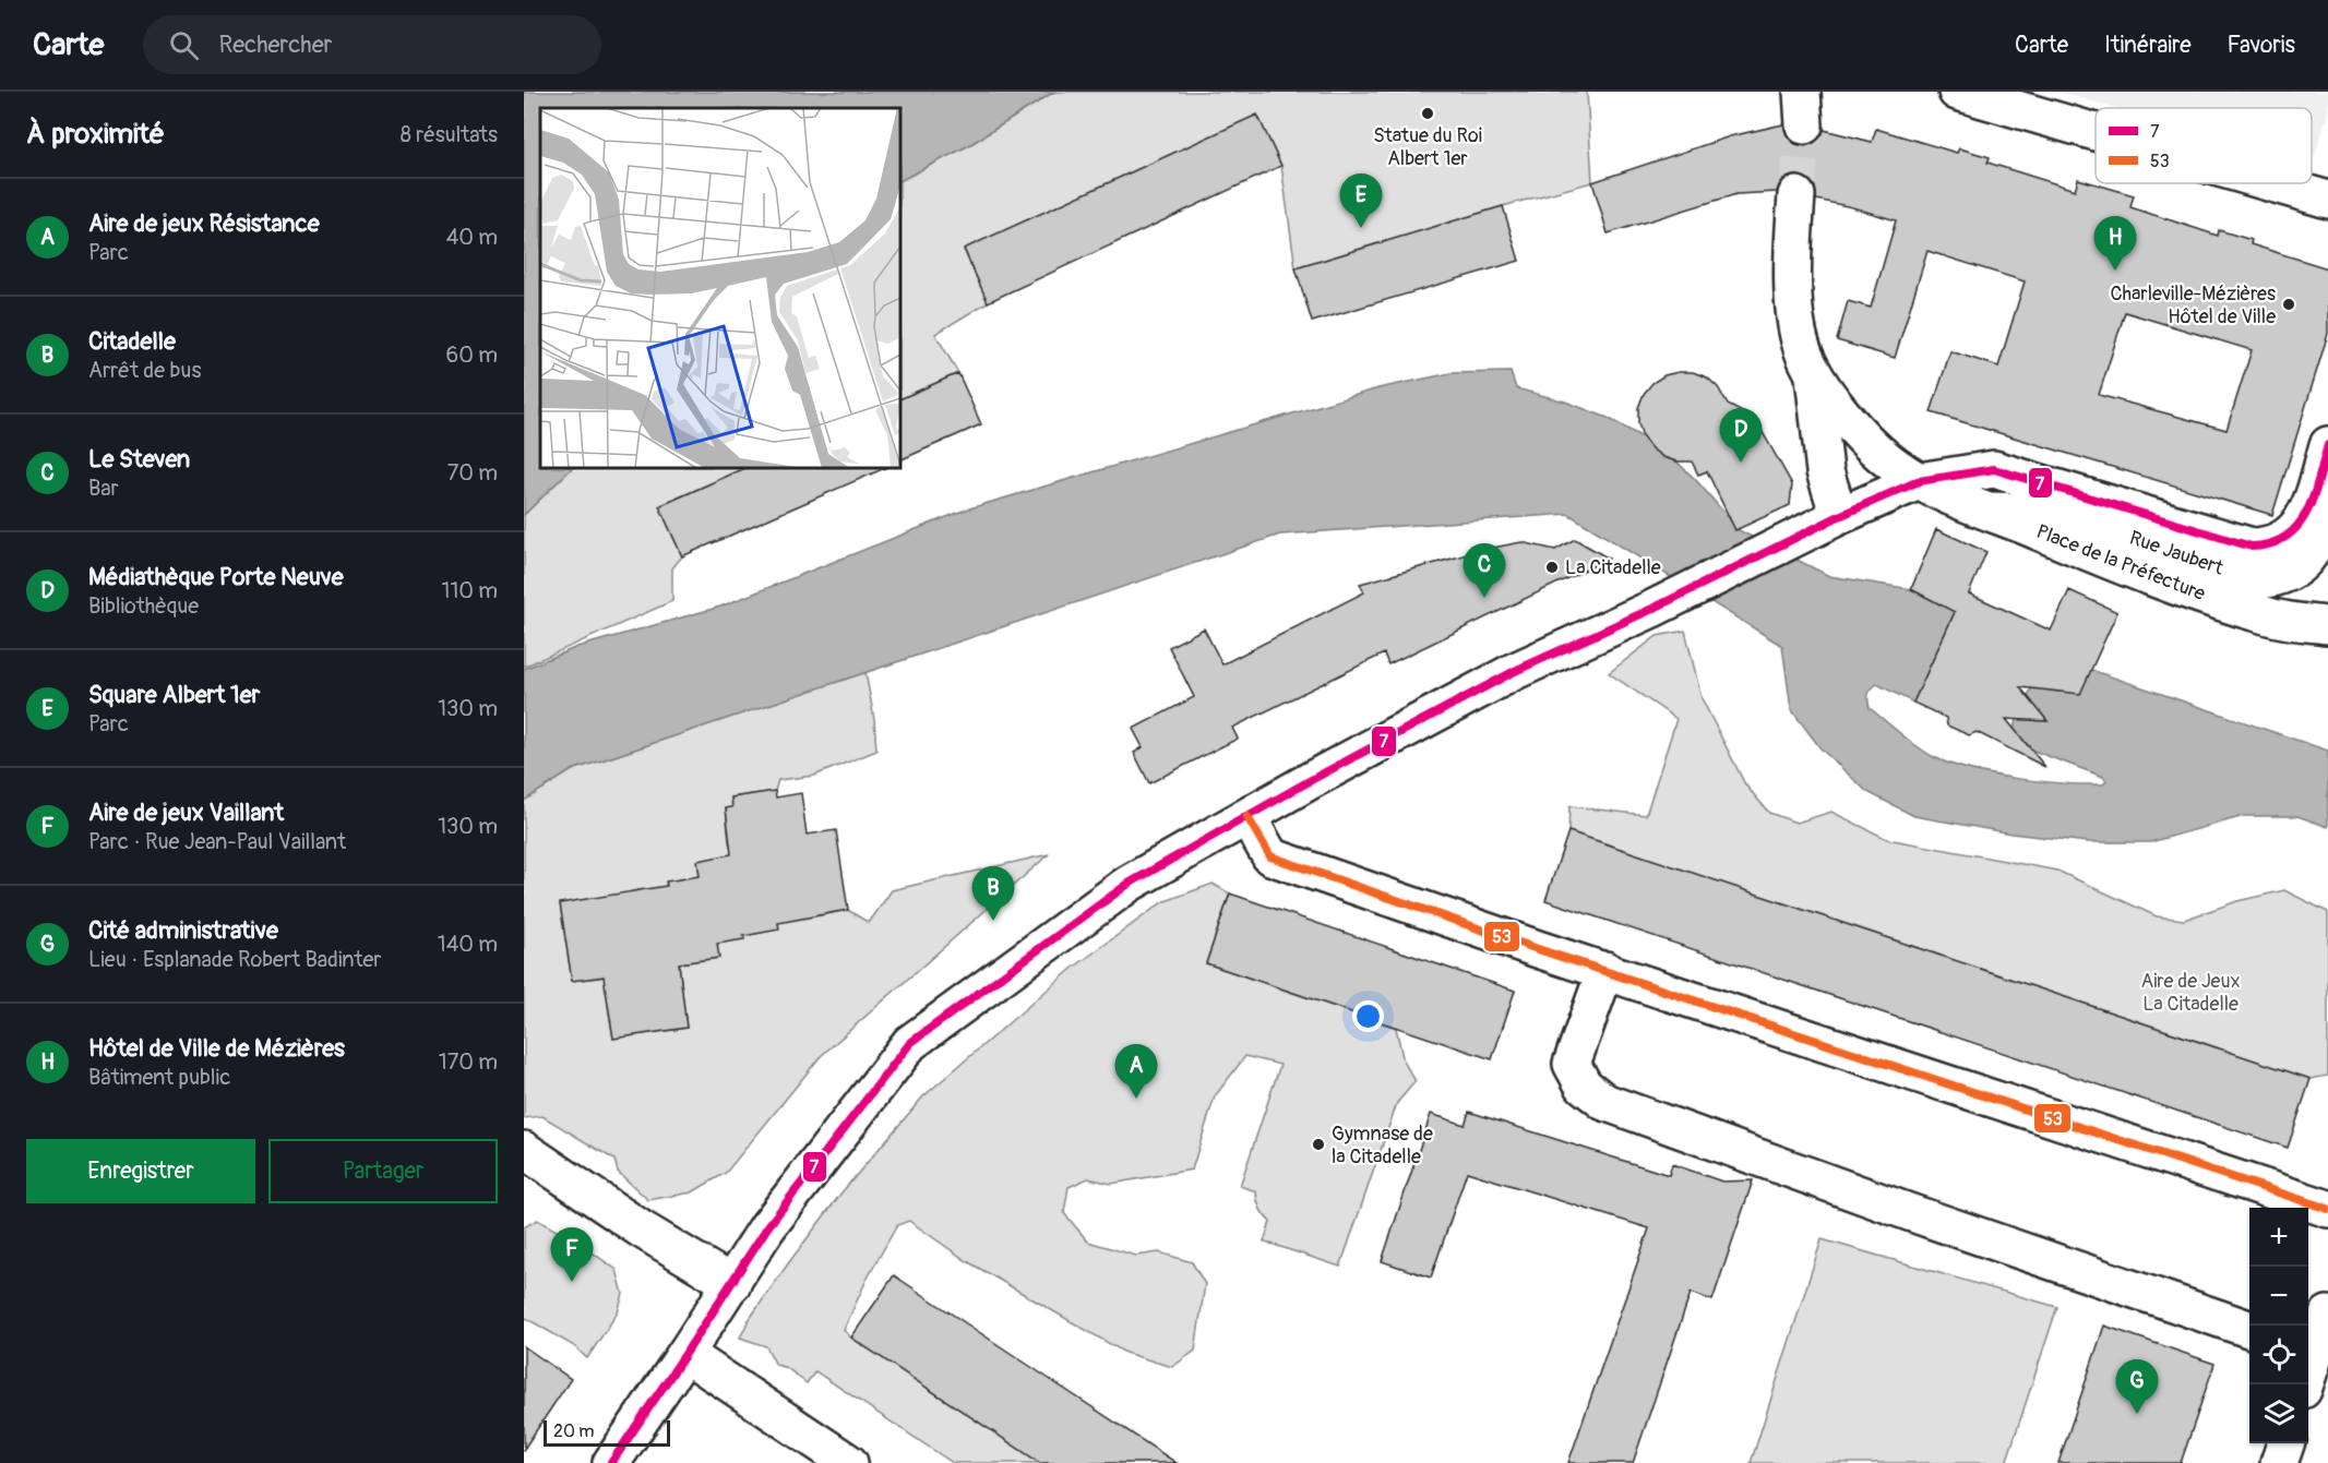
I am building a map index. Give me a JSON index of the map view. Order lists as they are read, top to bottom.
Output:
{
  "streets": {
    "main road": ["Rue Jaubert", "Place de la Préfecture"]
  },
  "crossings": [
    ["Rue Jaubert", "Place de la Préfecture"]
  ],
  "parks": ["Aire de Jeux La Citadelle"],
  "places": [
    "Statue du Roi Albert 1er",
    "Charleville-Mézières Hôtel de Ville",
    "La Citadelle",
    "Gymnase de la Citadelle"
  ],
  "lines": ["transit line 7", "transit line 53"],
  "legend": ["7", "53"],
  "scale_bar": "20 m",
  "page": {
    "header": "Carte",
    "search": "Rechercher",
    "nav": ["Carte", "Itinéraire", "Favoris"],
    "heading": ["À proximité", "8 résultats"],
    "pins": [
      "E",
      "H",
      "D",
      "C",
      "B",
      "A",
      "F",
      "G"
    ],
    "list": [
      {
        "mark": "A",
        "name": "Aire de jeux Résistance",
        "note": "Parc",
        "value": "40 m"
      },
      {
        "mark": "B",
        "name": "Citadelle",
        "note": "Arrêt de bus",
        "value": "60 m"
      },
      {
        "mark": "C",
        "name": "Le Steven",
        "note": "Bar",
        "value": "70 m"
      },
      {
        "mark": "D",
        "name": "Médiathèque Porte Neuve",
        "note": "Bibliothèque",
        "value": "110 m"
      },
      {
        "mark": "E",
        "name": "Square Albert 1er",
        "note": "Parc",
        "value": "130 m"
      },
      {
        "mark": "F",
        "name": "Aire de jeux Vaillant",
        "note": "Parc · Rue Jean-Paul Vaillant",
        "value": "130 m"
      },
      {
        "mark": "G",
        "name": "Cité administrative",
        "note": "Lieu · Esplanade Robert Badinter",
        "value": "140 m"
      },
      {
        "mark": "H",
        "name": "Hôtel de Ville de Mézières",
        "note": "Bâtiment public",
        "value": "170 m"
      }
    ],
    "buttons": ["Enregistrer", "Partager"],
    "map_buttons": ["+", "−"],
    "scale": "20 m"
  }
}
